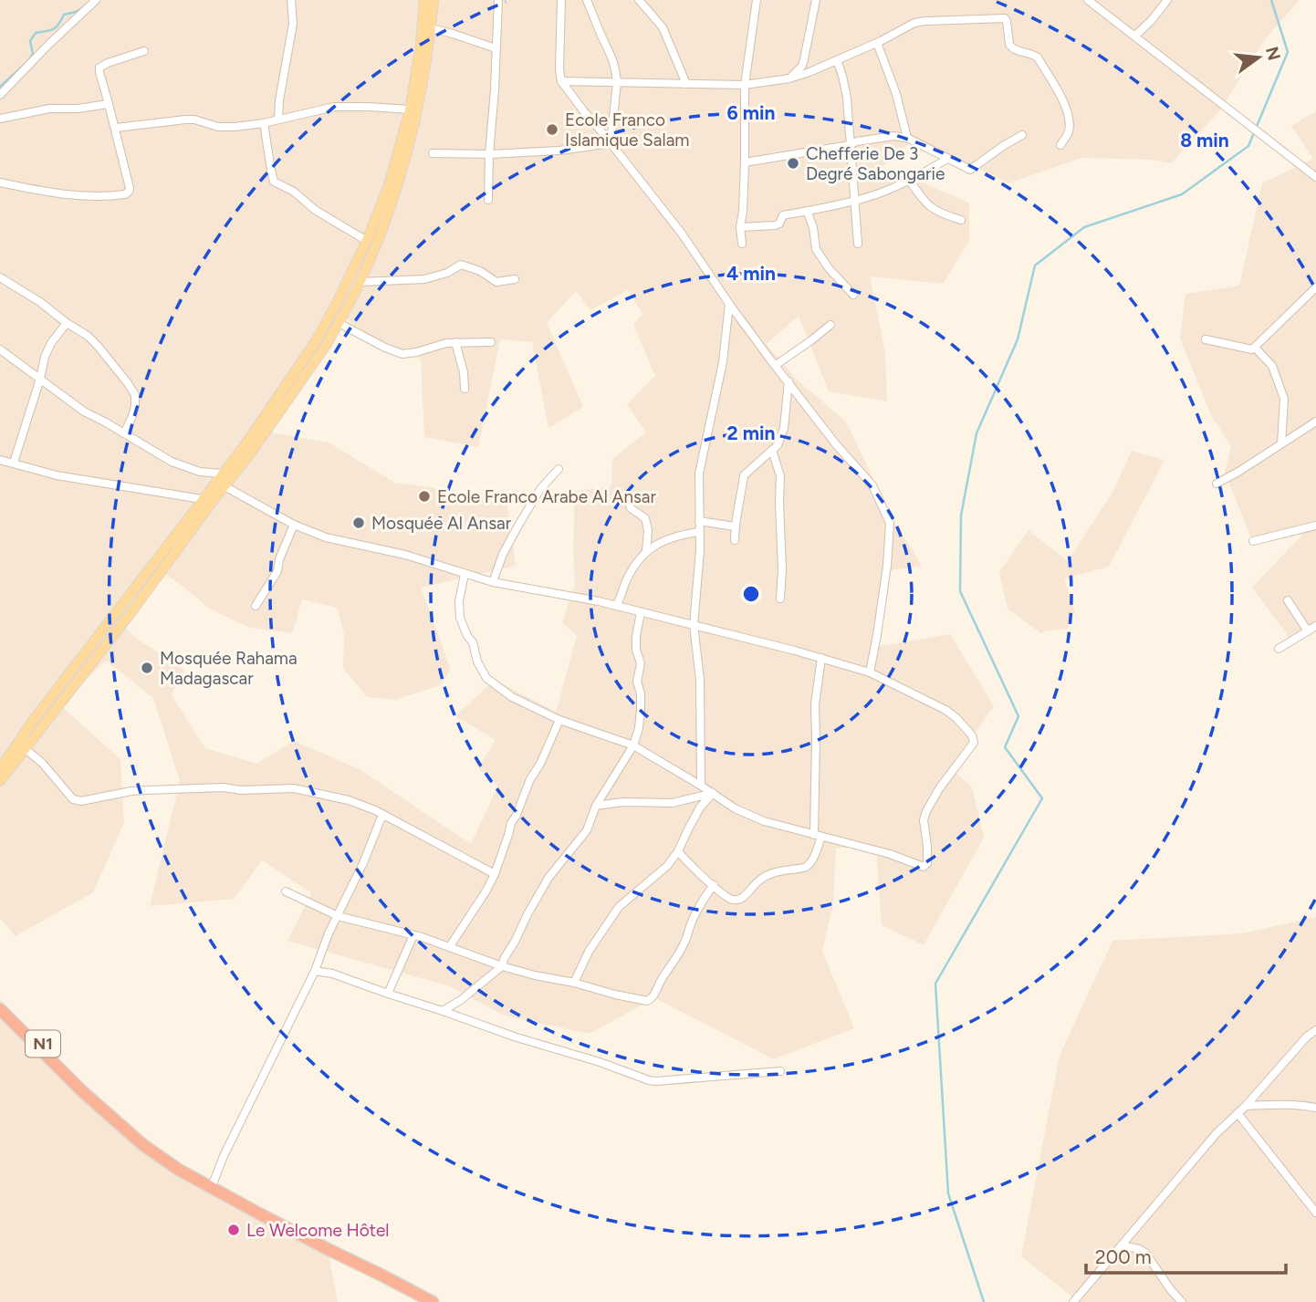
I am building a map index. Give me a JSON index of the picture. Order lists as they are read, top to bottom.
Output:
{
  "streets": {
    "highway": ["N1"]
  },
  "places": [
    "Ecole Franco Islamique Salam",
    "Chefferie De 3 Degré Sabongarie",
    "Ecole Franco Arabe Al Ansar",
    "Mosquée Al Ansar",
    "Mosquée Rahama Madagascar",
    "Le Welcome Hôtel"
  ],
  "scale_bar": "200 m",
  "north": "right",
  "rings": [
    "6 min",
    "8 min",
    "4 min",
    "2 min"
  ]
}
